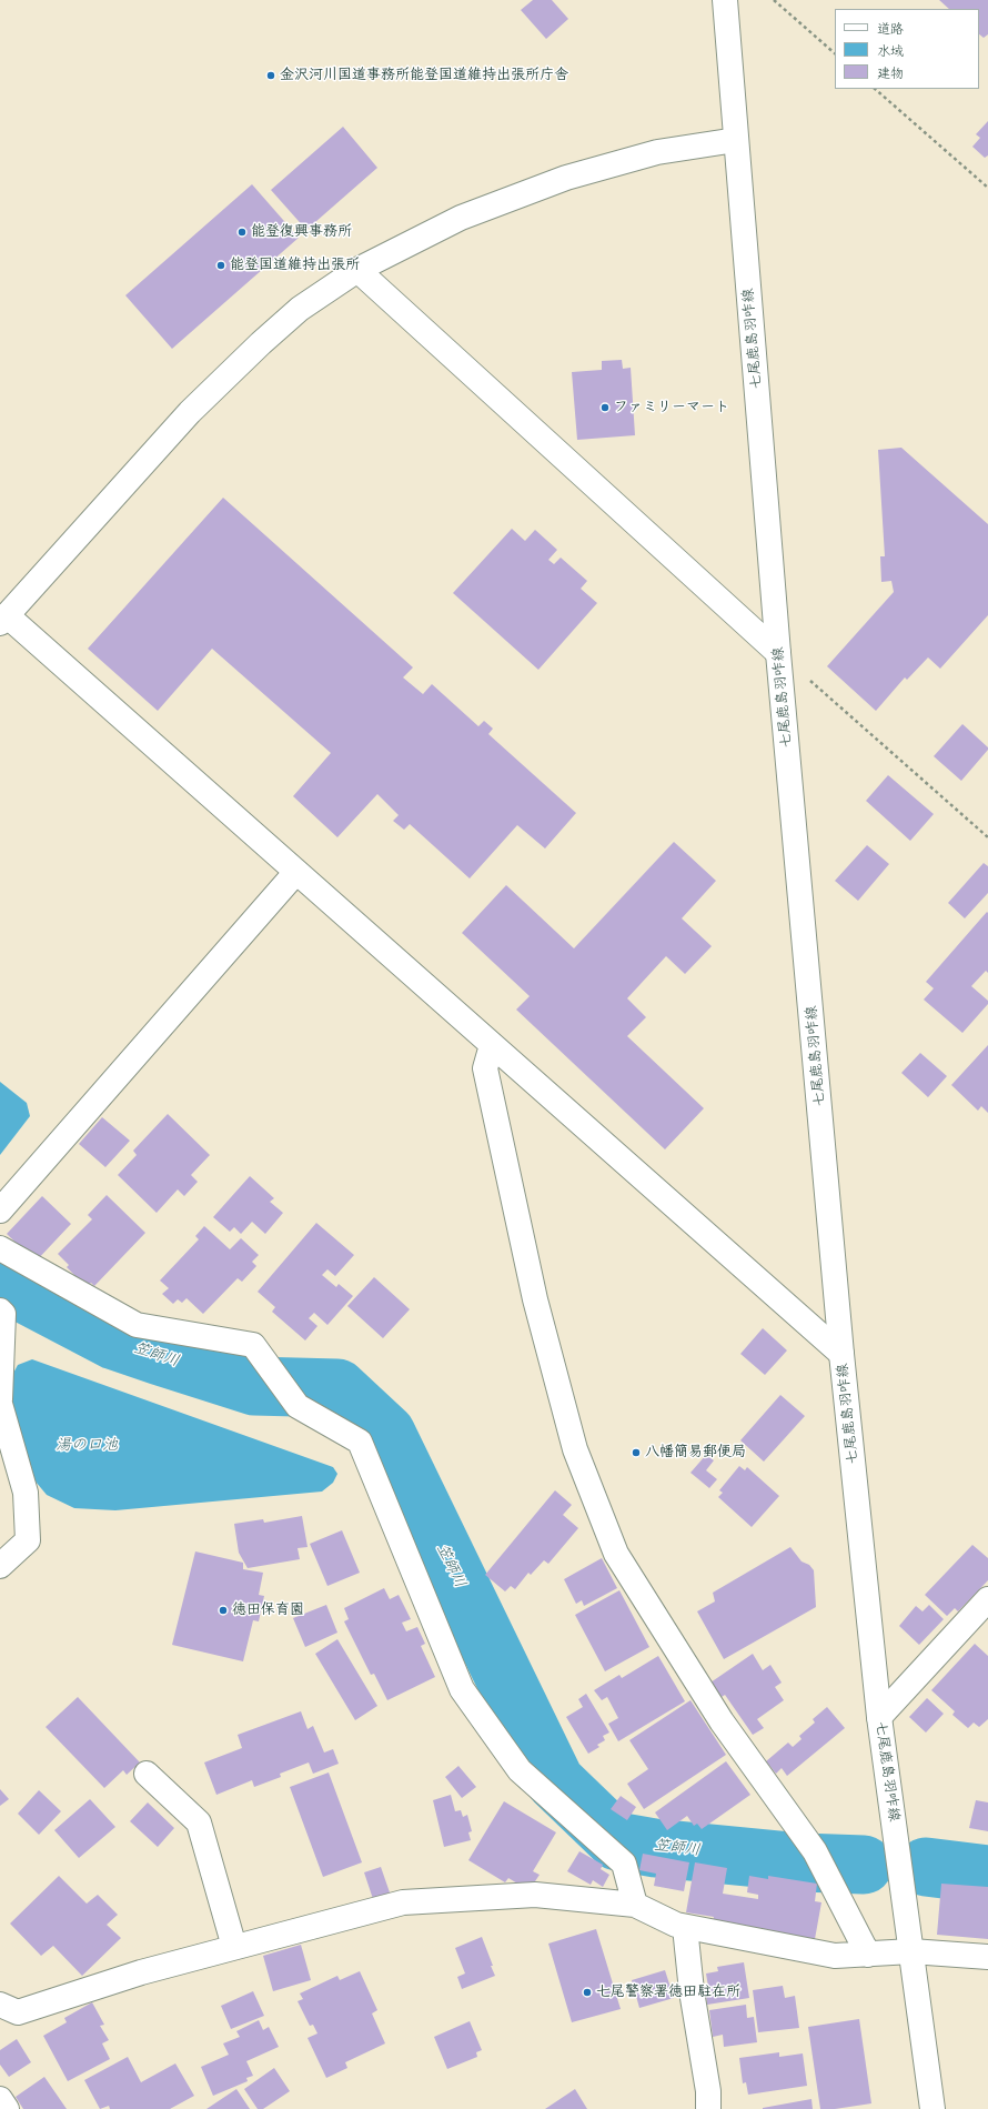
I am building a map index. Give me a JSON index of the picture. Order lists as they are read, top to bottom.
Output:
{
  "streets": {
    "street": ["七尾鹿島羽咋線"]
  },
  "water": ["笠師川", "湯の口池"],
  "places": [
    "金沢河川国道事務所能登国道維持出張所庁舎",
    "能登復興事務所",
    "能登国道維持出張所",
    "ファミリーマート",
    "八幡簡易郵便局",
    "徳田保育園",
    "七尾警察署徳田駐在所"
  ],
  "legend": ["道路", "水域", "建物"]
}
